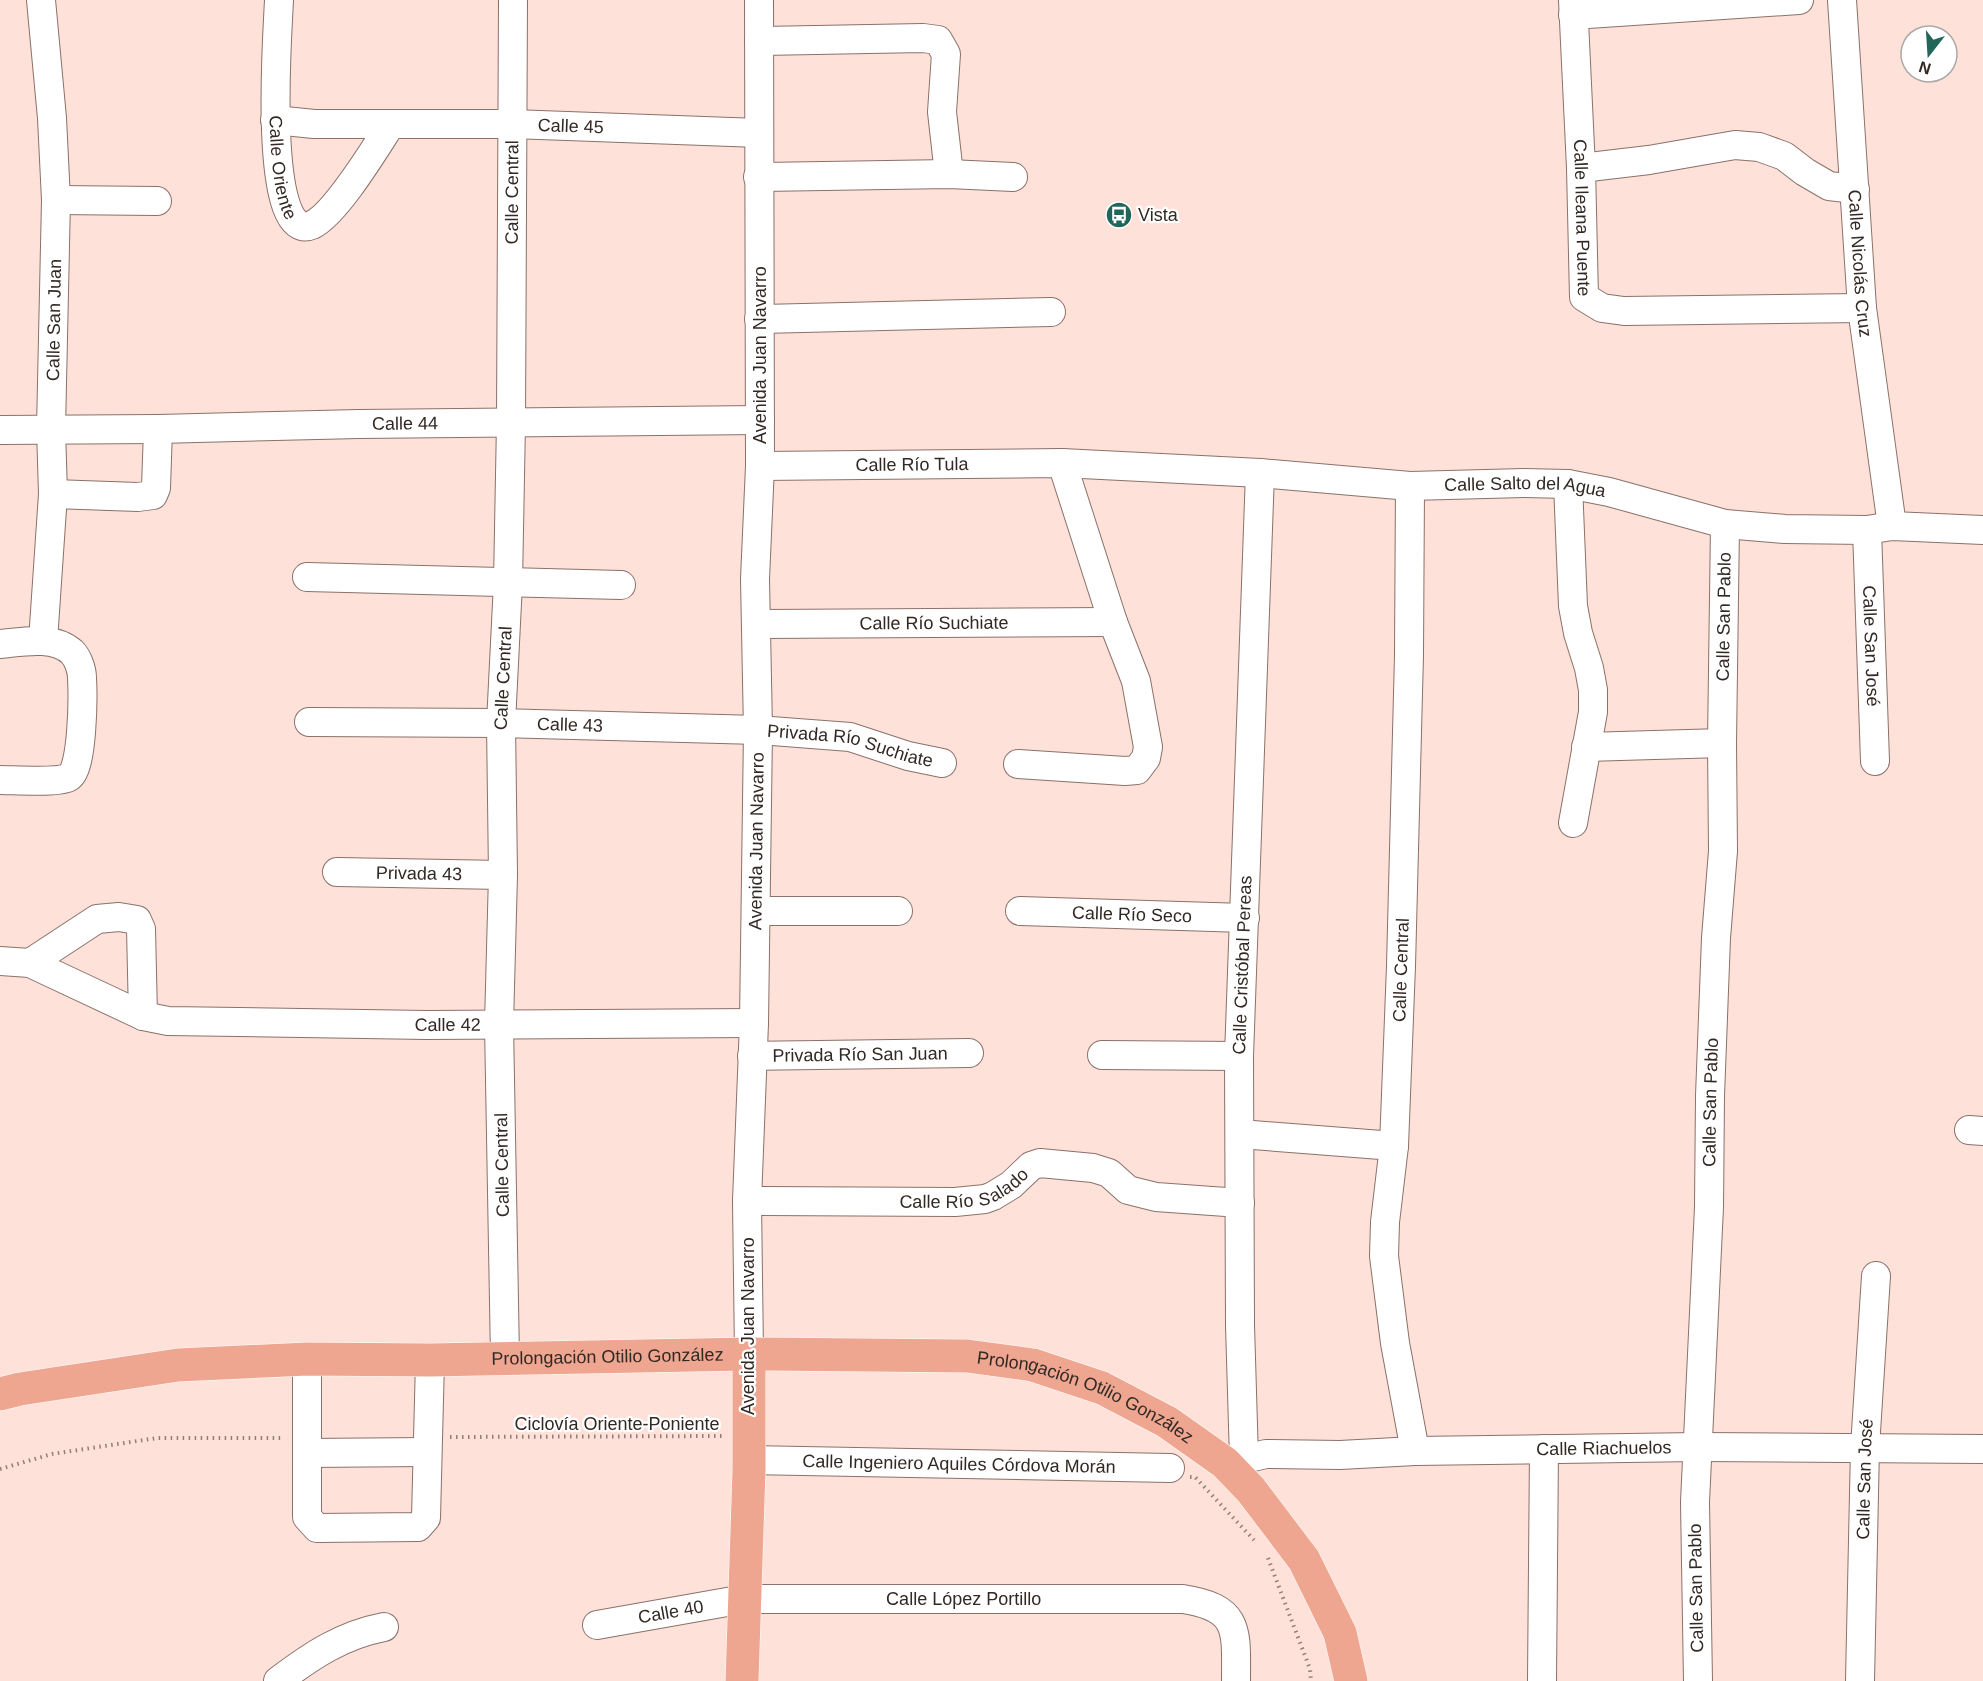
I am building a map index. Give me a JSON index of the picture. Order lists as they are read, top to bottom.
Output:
{
  "streets": {
    "main road": ["Avenida Juan Navarro", "Prolongación Otilio González"],
    "street": [
      "Calle 45",
      "Calle Oriente",
      "Calle Central",
      "Calle Ileana Puente",
      "Calle Nicolás Cruz",
      "Calle San Juan",
      "Calle 44",
      "Calle Río Tula",
      "Calle Salto del Agua",
      "Calle San Pablo",
      "Calle Río Suchiate",
      "Calle San José",
      "Calle 43",
      "Privada Río Suchiate",
      "Privada 43",
      "Calle Río Seco",
      "Calle Cristóbal Pereas",
      "Calle 42",
      "Privada Río San Juan",
      "Calle Río Salado",
      "Calle Riachuelos",
      "Calle Ingeniero Aquiles Córdova Morán",
      "Calle López Portillo",
      "Calle 40"
    ],
    "path": ["Ciclovía Oriente-Poniente"]
  },
  "crossings": [
    ["Calle 45", "Calle Oriente"],
    ["Calle 45", "Calle Central"],
    ["Calle 45", "Avenida Juan Navarro"],
    ["Calle Central", "Calle 44"],
    ["Calle Central", "Calle Salto del Agua"],
    ["Calle Central", "Calle 43"],
    ["Calle Central", "Privada 43"],
    ["Calle Central", "Calle 42"],
    ["Calle Central", "Prolongación Otilio González"],
    ["Calle Central", "Calle Riachuelos"],
    ["Calle Ileana Puente", "Calle Nicolás Cruz"],
    ["Calle Nicolás Cruz", "Calle Salto del Agua"],
    ["Calle Nicolás Cruz", "Calle San José"],
    ["Calle San Juan", "Calle 44"],
    ["Avenida Juan Navarro", "Calle 44"],
    ["Avenida Juan Navarro", "Calle Río Tula"],
    ["Avenida Juan Navarro", "Calle Río Suchiate"],
    ["Avenida Juan Navarro", "Calle 43"],
    ["Avenida Juan Navarro", "Privada Río Suchiate"],
    ["Avenida Juan Navarro", "Calle 42"],
    ["Avenida Juan Navarro", "Privada Río San Juan"],
    ["Avenida Juan Navarro", "Calle Río Salado"],
    ["Avenida Juan Navarro", "Prolongación Otilio González"],
    ["Avenida Juan Navarro", "Calle Ingeniero Aquiles Córdova Morán"],
    ["Avenida Juan Navarro", "Calle López Portillo"],
    ["Avenida Juan Navarro", "Calle 40"],
    ["Calle Río Tula", "Calle Salto del Agua"],
    ["Calle Salto del Agua", "Calle San Pablo"],
    ["Calle Salto del Agua", "Calle San José"],
    ["Calle Salto del Agua", "Calle Cristóbal Pereas"],
    ["Calle San Pablo", "Calle Riachuelos"],
    ["Calle San José", "Calle Riachuelos"],
    ["Calle 43", "Privada Río Suchiate"],
    ["Calle Río Seco", "Calle Cristóbal Pereas"],
    ["Calle Cristóbal Pereas", "Calle Río Salado"],
    ["Calle Cristóbal Pereas", "Prolongación Otilio González"],
    ["Calle Cristóbal Pereas", "Calle Riachuelos"],
    ["Prolongación Otilio González", "Calle Riachuelos"],
    ["Calle López Portillo", "Calle 40"]
  ],
  "places": {
    "bus stop": ["Vista"]
  },
  "north": "bottom"
}
